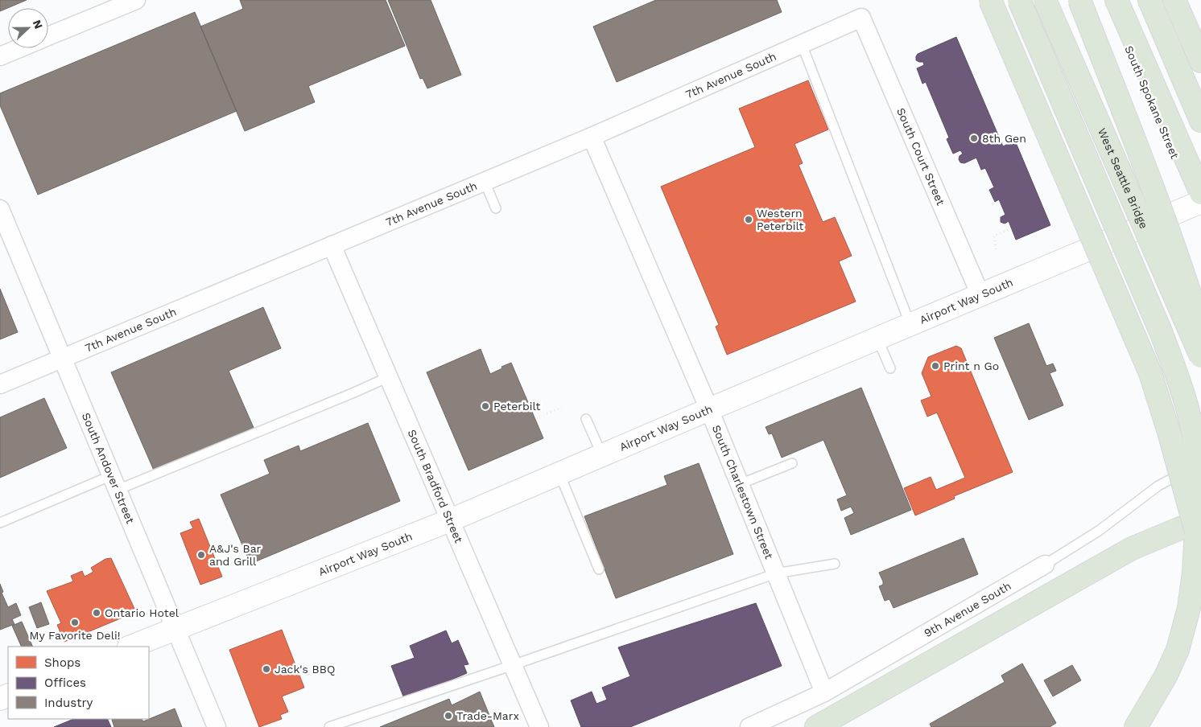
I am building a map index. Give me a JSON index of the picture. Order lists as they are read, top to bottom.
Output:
{
  "streets": {
    "highway": ["West Seattle Bridge"],
    "main road": ["South Spokane Street", "Airport Way South"],
    "street": [
      "7th Avenue South",
      "South Court Street",
      "South Andover Street",
      "South Bradford Street",
      "South Charlestown Street",
      "9th Avenue South"
    ]
  },
  "crossings": [
    ["7th Avenue South", "South Court Street"],
    ["7th Avenue South", "South Andover Street"],
    ["7th Avenue South", "South Bradford Street"],
    ["7th Avenue South", "South Charlestown Street"],
    ["South Spokane Street", "Airport Way South"],
    ["South Court Street", "Airport Way South"],
    ["Airport Way South", "South Andover Street"],
    ["Airport Way South", "South Bradford Street"],
    ["Airport Way South", "South Charlestown Street"],
    ["South Charlestown Street", "9th Avenue South"]
  ],
  "places": [
    "8th Gen",
    "Western Peterbilt",
    "Print n Go",
    "Peterbilt",
    "A&J's Bar and Grill",
    "Ontario Hotel",
    "My Favorite Deli!",
    "Jack's BBQ",
    "Trade-Marx"
  ],
  "legend": ["Shops", "Offices", "Industry"],
  "north": "right"
}
